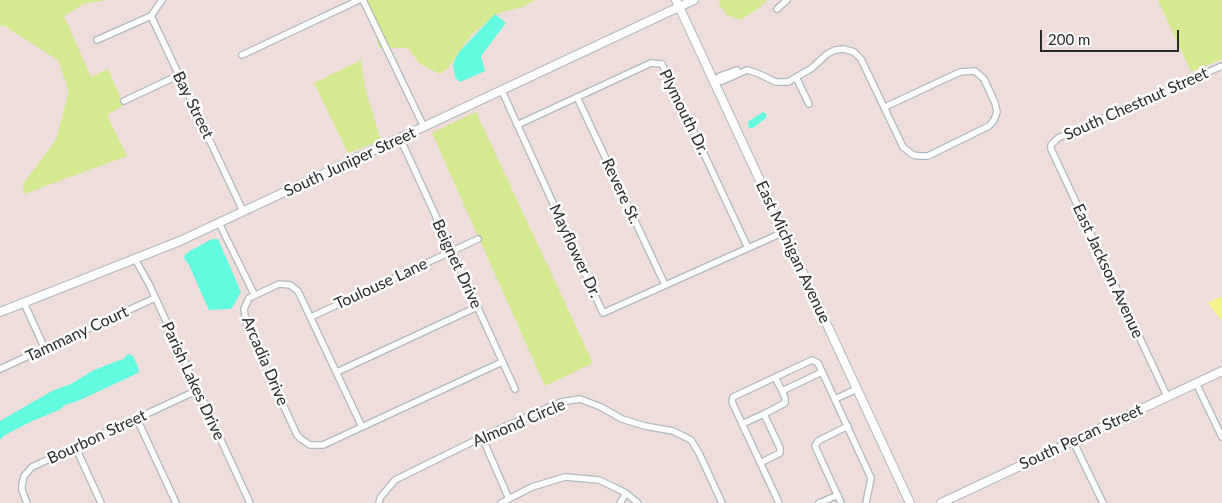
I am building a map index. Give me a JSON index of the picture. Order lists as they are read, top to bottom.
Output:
{
  "streets": {
    "street": [
      "South Chestnut Street",
      "Bay Street",
      "Plymouth Dr.",
      "South Juniper Street",
      "Revere St.",
      "Mayflower Dr.",
      "East Michigan Avenue",
      "Beignet Drive",
      "East Jackson Avenue",
      "Toulouse Lane",
      "Tammany Court",
      "Arcadia Drive",
      "Parish Lakes Drive",
      "Almond Circle",
      "Bourbon Street",
      "South Pecan Street"
    ]
  },
  "crossings": [
    ["South Chestnut Street", "East Jackson Avenue"],
    ["Bay Street", "South Juniper Street"],
    ["Plymouth Dr.", "Revere St."],
    ["Plymouth Dr.", "Mayflower Dr."],
    ["South Juniper Street", "Mayflower Dr."],
    ["South Juniper Street", "East Michigan Avenue"],
    ["South Juniper Street", "Beignet Drive"],
    ["South Juniper Street", "Parish Lakes Drive"],
    ["Revere St.", "Mayflower Dr."],
    ["Mayflower Dr.", "East Michigan Avenue"],
    ["Beignet Drive", "Toulouse Lane"],
    ["Beignet Drive", "Arcadia Drive"],
    ["East Jackson Avenue", "South Pecan Street"],
    ["Toulouse Lane", "Arcadia Drive"],
    ["Tammany Court", "Parish Lakes Drive"],
    ["Parish Lakes Drive", "Bourbon Street"]
  ],
  "scale_bar": "200 m"
}
